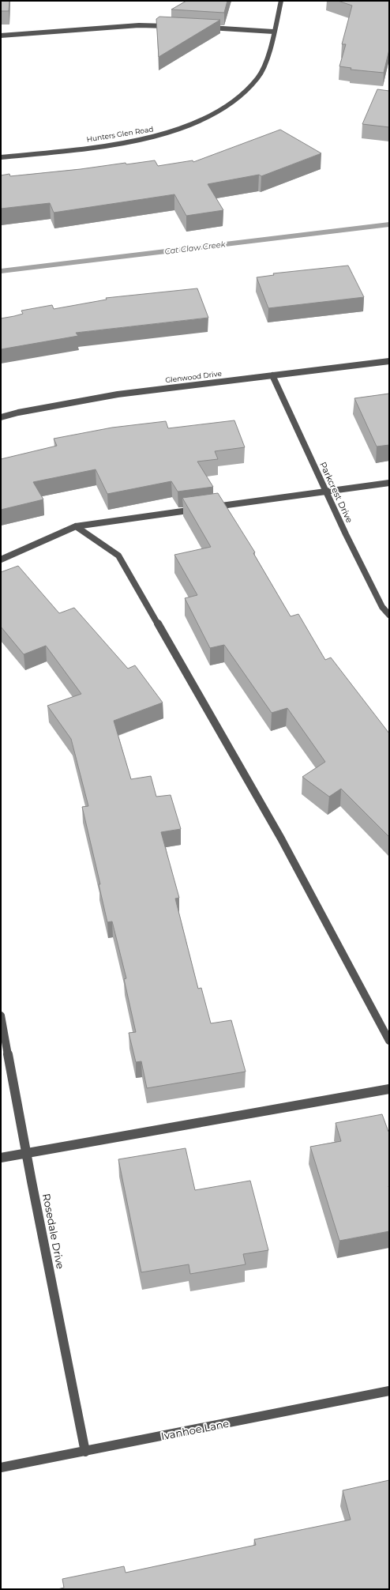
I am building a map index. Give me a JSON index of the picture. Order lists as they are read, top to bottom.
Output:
{
  "streets": {
    "street": [
      "Hunters Glen Road",
      "Glenwood Drive",
      "Parkcrest Drive",
      "Rosedale Drive",
      "Ivanhoe Lane"
    ]
  },
  "crossings": [
    ["Glenwood Drive", "Parkcrest Drive"],
    ["Rosedale Drive", "Ivanhoe Lane"]
  ],
  "water": ["Cat Claw Creek"]
}
